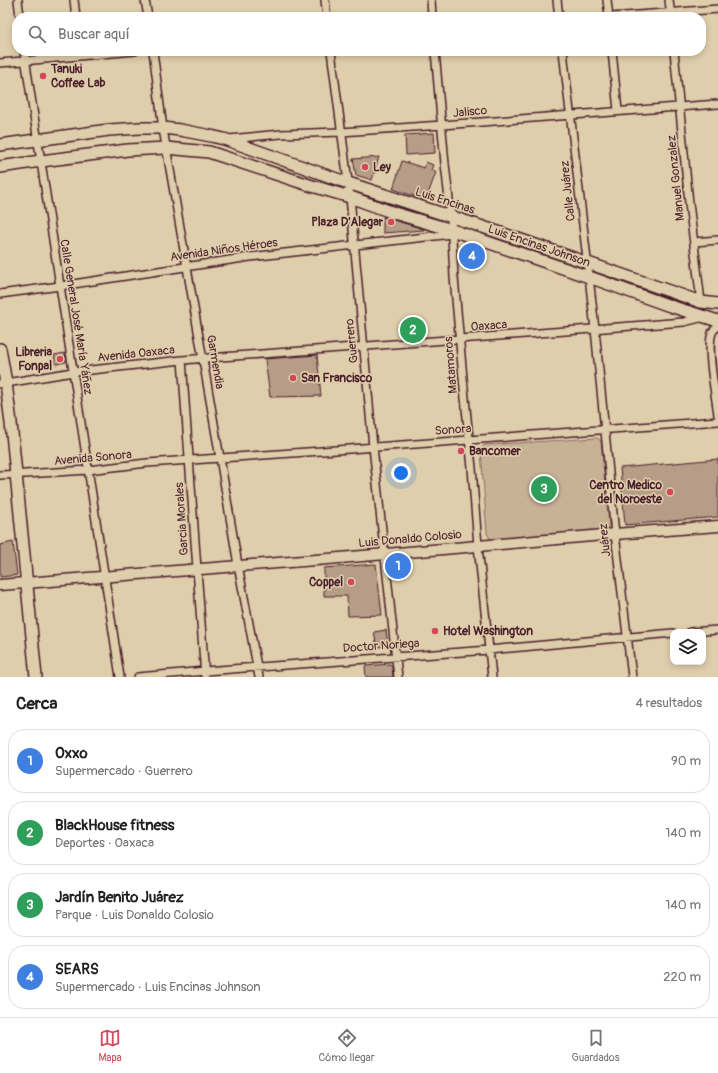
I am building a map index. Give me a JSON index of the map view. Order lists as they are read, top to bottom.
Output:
{
  "streets": {
    "main road": ["Luis Encinas", "Luis Encinas Johnson", "Luis Donaldo Colosio"],
    "street": [
      "Jalisco",
      "Manuel Gonzalez",
      "Calle Juárez",
      "Avenida Niños Héroes",
      "Calle General José María Yáñez",
      "Oaxaca",
      "Guerrero",
      "Avenida Oaxaca",
      "Garmendia",
      "Matamoros",
      "Sonora",
      "Avenida Sonora",
      "Garcia Morales",
      "Juárez",
      "Doctor Noriega"
    ]
  },
  "crossings": [
    ["Jalisco", "Manuel Gonzalez"],
    ["Jalisco", "Calle Juárez"],
    ["Jalisco", "Luis Encinas"],
    ["Jalisco", "Guerrero"],
    ["Jalisco", "Matamoros"],
    ["Manuel Gonzalez", "Luis Encinas"],
    ["Calle Juárez", "Luis Encinas"],
    ["Calle Juárez", "Luis Encinas Johnson"],
    ["Calle Juárez", "Oaxaca"],
    ["Calle Juárez", "Juárez"],
    ["Luis Encinas", "Calle General José María Yáñez"],
    ["Luis Encinas", "Guerrero"],
    ["Luis Encinas", "Garmendia"],
    ["Luis Encinas", "Matamoros"],
    ["Luis Encinas Johnson", "Avenida Niños Héroes"],
    ["Luis Encinas Johnson", "Calle General José María Yáñez"],
    ["Luis Encinas Johnson", "Oaxaca"],
    ["Luis Encinas Johnson", "Guerrero"],
    ["Luis Encinas Johnson", "Garmendia"],
    ["Luis Encinas Johnson", "Matamoros"],
    ["Avenida Niños Héroes", "Calle General José María Yáñez"],
    ["Avenida Niños Héroes", "Guerrero"],
    ["Avenida Niños Héroes", "Garmendia"],
    ["Avenida Niños Héroes", "Matamoros"],
    ["Calle General José María Yáñez", "Avenida Oaxaca"],
    ["Calle General José María Yáñez", "Avenida Sonora"],
    ["Calle General José María Yáñez", "Luis Donaldo Colosio"],
    ["Oaxaca", "Guerrero"],
    ["Oaxaca", "Avenida Oaxaca"],
    ["Oaxaca", "Garmendia"],
    ["Oaxaca", "Matamoros"],
    ["Oaxaca", "Juárez"],
    ["Guerrero", "Sonora"],
    ["Guerrero", "Luis Donaldo Colosio"],
    ["Guerrero", "Doctor Noriega"],
    ["Avenida Oaxaca", "Garmendia"],
    ["Avenida Oaxaca", "Garcia Morales"],
    ["Garmendia", "Sonora"],
    ["Garmendia", "Luis Donaldo Colosio"],
    ["Garmendia", "Doctor Noriega"],
    ["Matamoros", "Sonora"],
    ["Matamoros", "Luis Donaldo Colosio"],
    ["Matamoros", "Doctor Noriega"],
    ["Sonora", "Avenida Sonora"],
    ["Sonora", "Garcia Morales"],
    ["Sonora", "Juárez"],
    ["Avenida Sonora", "Garcia Morales"],
    ["Garcia Morales", "Luis Donaldo Colosio"],
    ["Garcia Morales", "Doctor Noriega"],
    ["Luis Donaldo Colosio", "Juárez"],
    ["Juárez", "Doctor Noriega"]
  ],
  "places": [
    "Tanuki Coffee Lab",
    "Ley",
    "Plaza D'Alegar",
    "Libreria Fonpal",
    "San Francisco",
    "Bancomer",
    "Centro Medico del Noroeste",
    "Coppel",
    "Hotel Washington"
  ],
  "page": {
    "search": "Buscar aquí",
    "pins": [
      "4",
      "2",
      "3",
      "1"
    ],
    "heading": ["Cerca", "4 resultados"],
    "list": [
      {
        "mark": "1",
        "name": "Oxxo",
        "note": "Supermercado · Guerrero",
        "value": "90 m"
      },
      {
        "mark": "2",
        "name": "BlackHouse fitness",
        "note": "Deportes · Oaxaca",
        "value": "140 m"
      },
      {
        "mark": "3",
        "name": "Jardín Benito Juárez",
        "note": "Parque · Luis Donaldo Colosio",
        "value": "140 m"
      },
      {
        "mark": "4",
        "name": "SEARS",
        "note": "Supermercado · Luis Encinas Johnson",
        "value": "220 m"
      }
    ],
    "nav": ["Mapa", "Cómo llegar", "Guardados"]
  }
}
